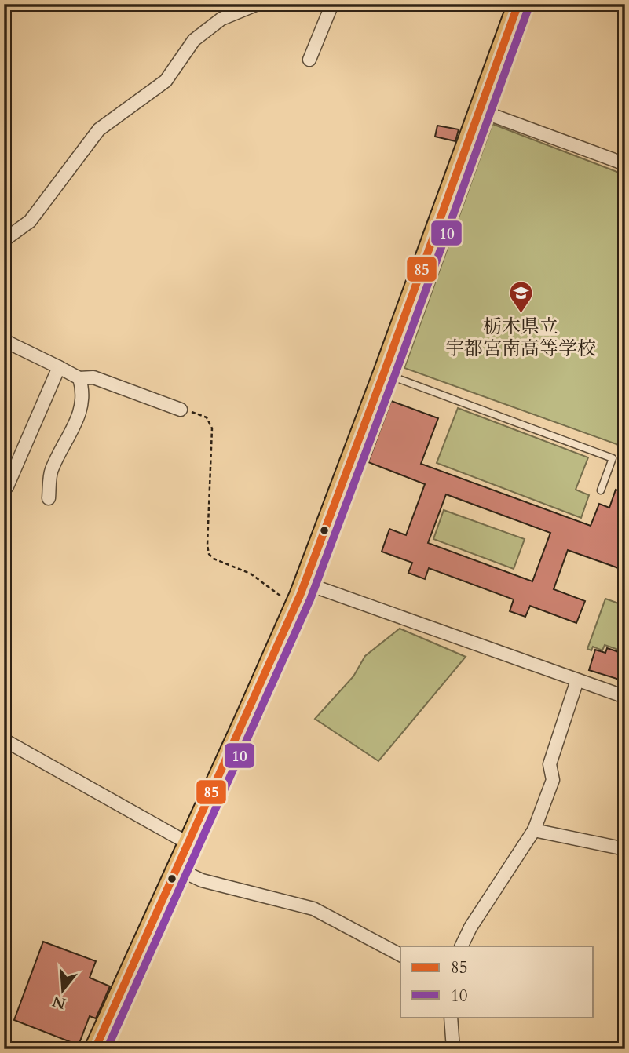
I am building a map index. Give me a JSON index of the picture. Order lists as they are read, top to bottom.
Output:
{
  "places": {
    "school or university": ["栃木県立 宇都宮南高等学校"]
  },
  "lines": ["transit line 85", "transit line 10"],
  "legend": ["85", "10"],
  "north": "bottom"
}
